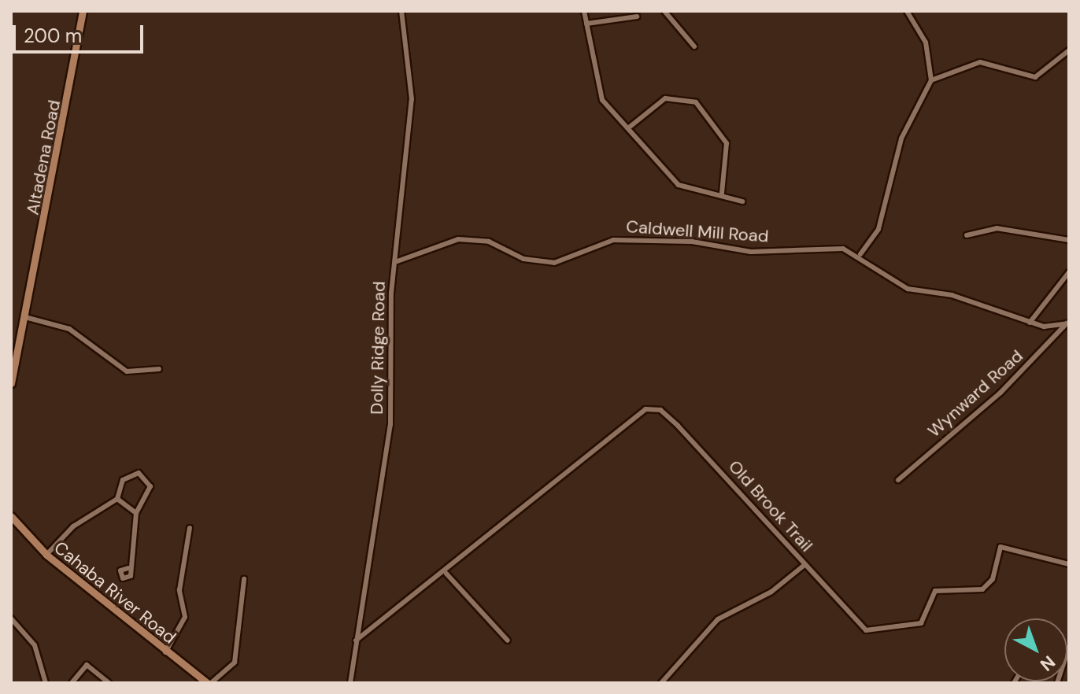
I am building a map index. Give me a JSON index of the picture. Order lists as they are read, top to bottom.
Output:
{
  "streets": {
    "street": [
      "Altadena Road",
      "Caldwell Mill Road",
      "Dolly Ridge Road",
      "Wynward Road",
      "Old Brook Trail",
      "Cahaba River Road"
    ]
  },
  "crossings": [
    ["Caldwell Mill Road", "Dolly Ridge Road"],
    ["Caldwell Mill Road", "Wynward Road"]
  ],
  "scale_bar": "200 m",
  "north": "bottom right"
}
